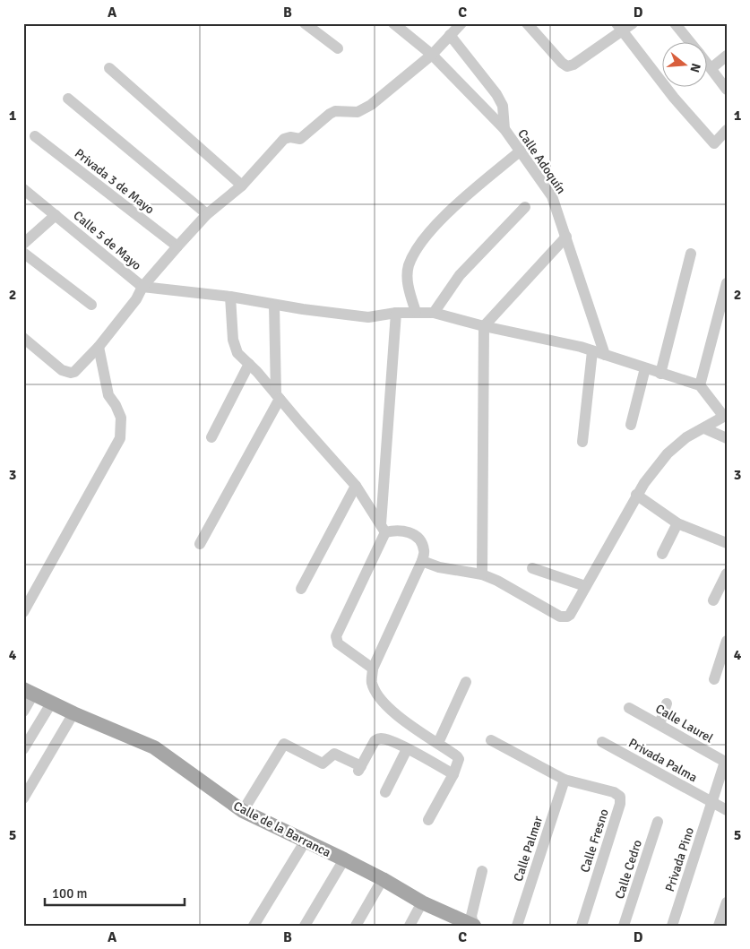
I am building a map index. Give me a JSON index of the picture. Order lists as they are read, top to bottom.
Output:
{
  "streets": {
    "main road": ["Calle de la Barranca"],
    "street": [
      "Calle Adoquín",
      "Privada 3 de Mayo",
      "Calle 5 de Mayo",
      "Calle Laurel",
      "Privada Palma",
      "Calle Fresno",
      "Calle Palmar",
      "Privada Pino",
      "Calle Cedro"
    ]
  },
  "crossings": [
    ["Calle Laurel", "Privada Pino"],
    ["Privada Palma", "Privada Pino"],
    ["Calle Fresno", "Calle Palmar"]
  ],
  "scale_bar": "100 m",
  "north": "right",
  "grid": {
    "columns": [
      "A",
      "B",
      "C",
      "D"
    ],
    "rows": [
      "1",
      "2",
      "3",
      "4",
      "5"
    ]
  }
}
